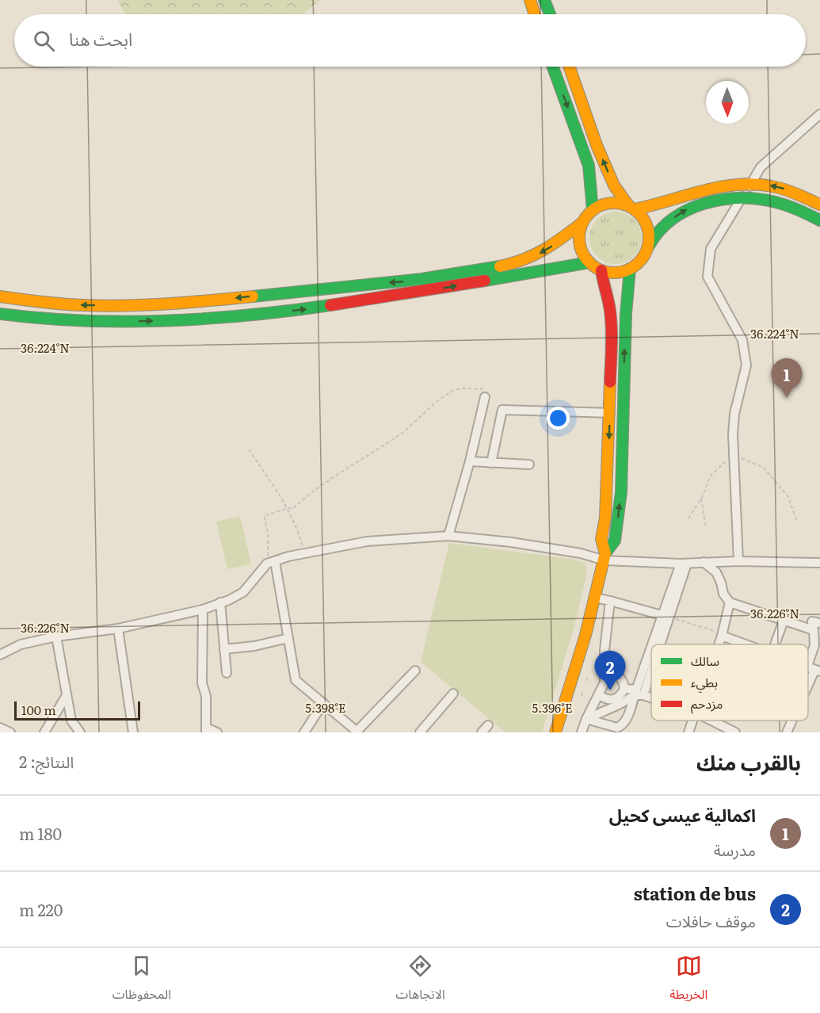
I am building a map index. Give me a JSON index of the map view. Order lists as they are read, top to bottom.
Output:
{
  "legend": ["سالك", "بطيء", "مزدحم"],
  "scale_bar": "100 m",
  "north": "bottom",
  "page": {
    "search": "ابحث هنا",
    "pins": ["1", "2"],
    "scale": "100 m",
    "heading": ["بالقرب منك", "النتائج: 2"],
    "list": [
      {
        "mark": "1",
        "name": "اكمالية عيسى كحيل",
        "note": "مدرسة",
        "value": "180 m"
      },
      {
        "mark": "2",
        "name": "station de bus",
        "note": "موقف حافلات",
        "value": "220 m"
      }
    ],
    "nav": ["الخريطة", "الاتجاهات", "المحفوظات"]
  },
  "coordinates": [
    "36.224°N",
    "36.226°N",
    "5.398°E",
    "5.396°E"
  ]
}
